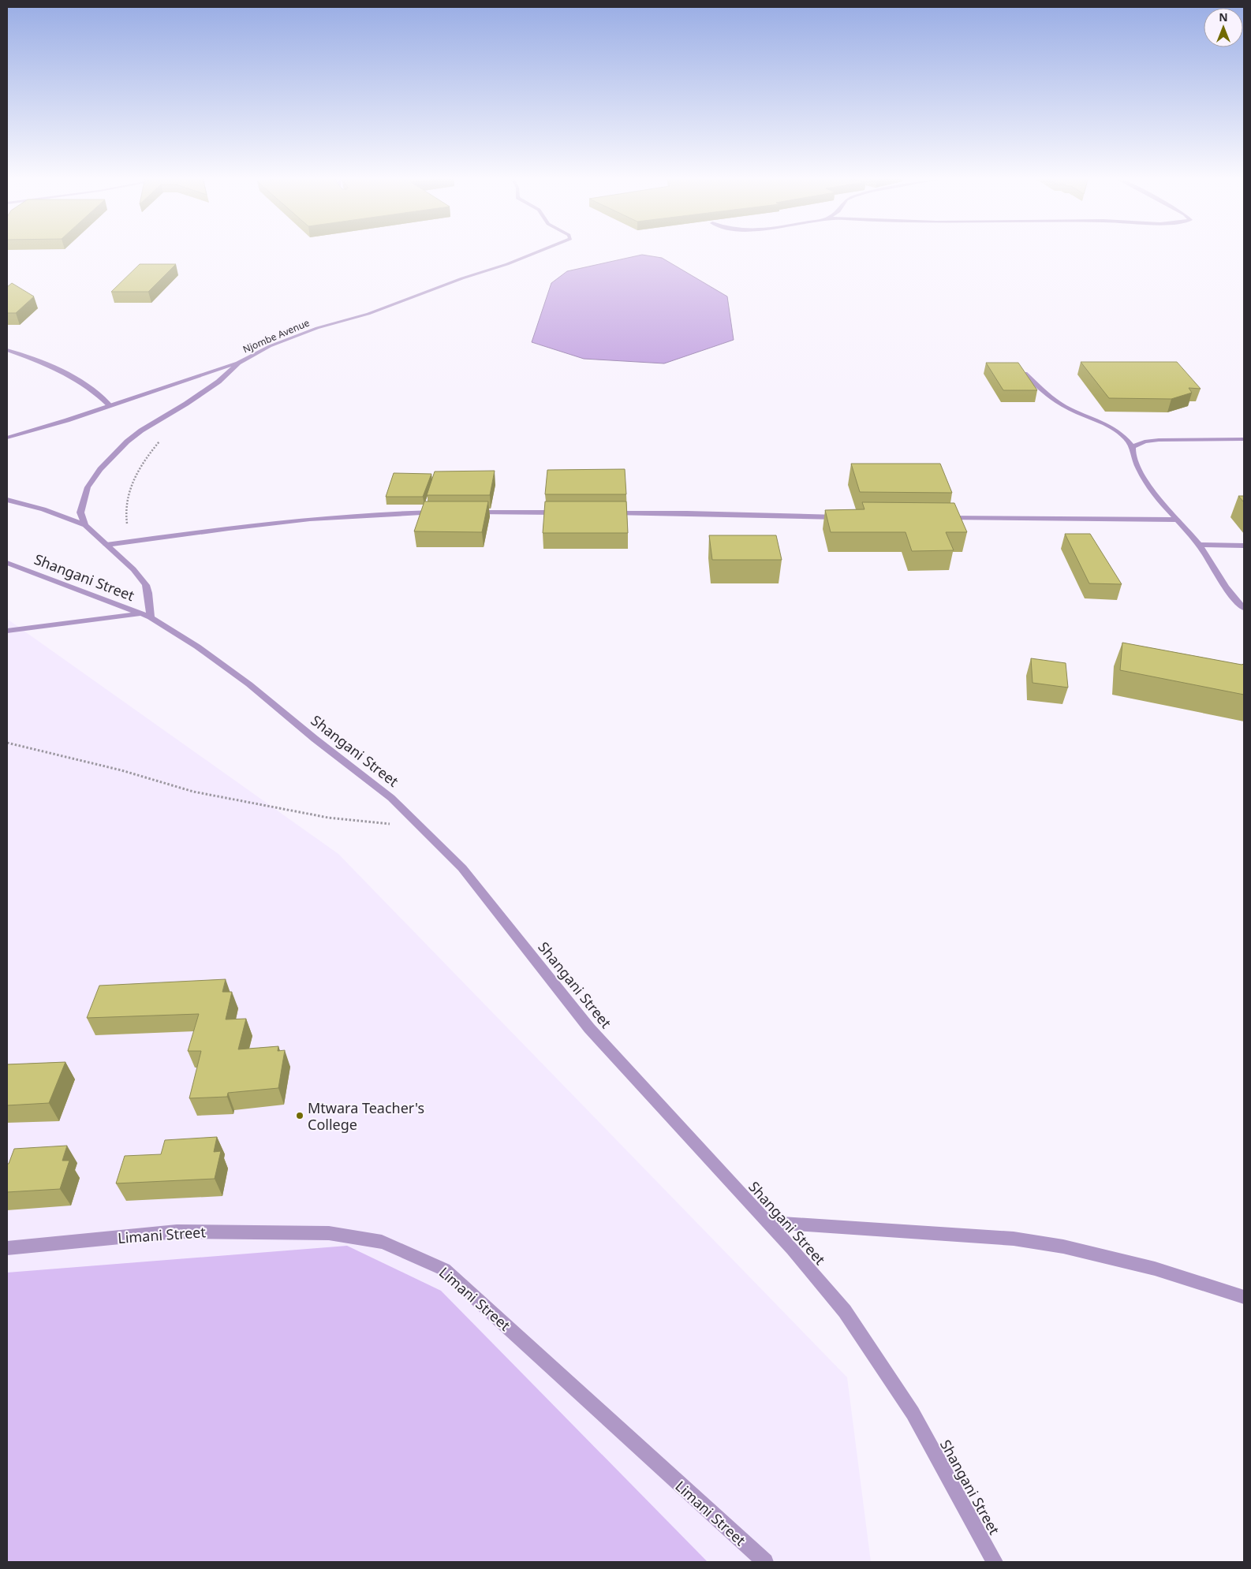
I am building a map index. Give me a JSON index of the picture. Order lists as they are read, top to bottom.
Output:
{
  "streets": {
    "street": ["Njombe Avenue", "Shangani Street", "Limani Street"]
  },
  "places": ["Mtwara Teacher's College"],
  "north": "top"
}
